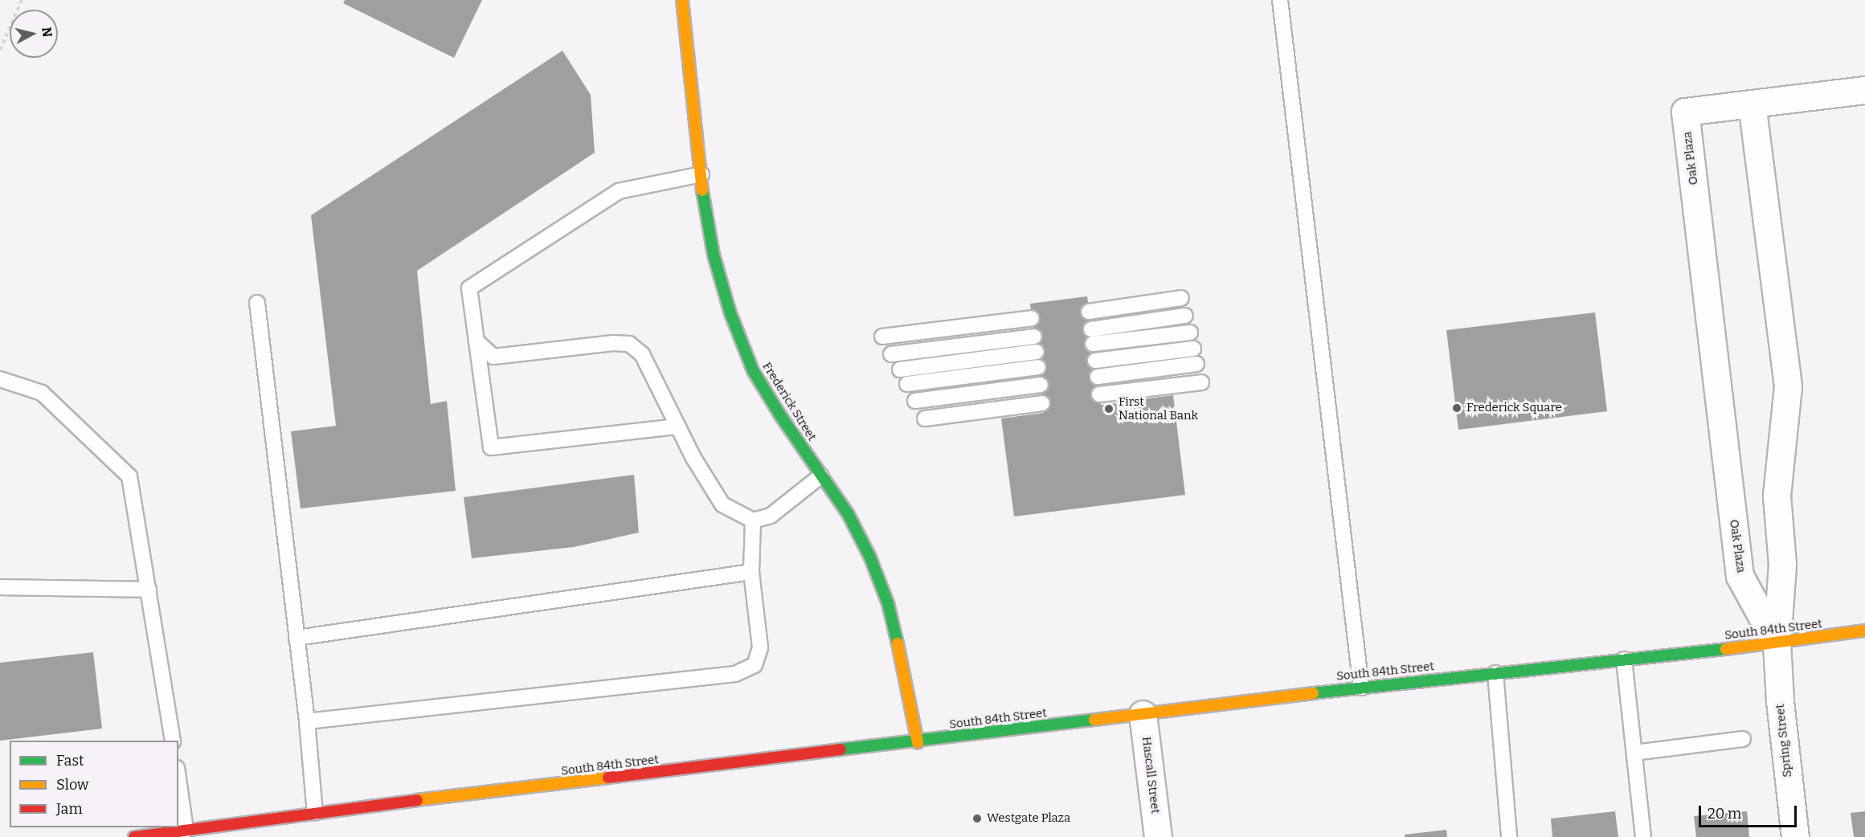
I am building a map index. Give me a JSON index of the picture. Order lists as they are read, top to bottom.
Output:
{
  "streets": {
    "main road": ["Frederick Street", "South 84th Street"],
    "street": ["Oak Plaza", "Spring Street", "Hascall Street"]
  },
  "crossings": [
    ["Oak Plaza", "South 84th Street"],
    ["Oak Plaza", "Spring Street"],
    ["Frederick Street", "South 84th Street"],
    ["South 84th Street", "Spring Street"],
    ["South 84th Street", "Hascall Street"]
  ],
  "places": ["Frederick Square", "First National Bank", "Westgate Plaza"],
  "legend": ["Fast", "Slow", "Jam"],
  "scale_bar": "20 m",
  "north": "right"
}
